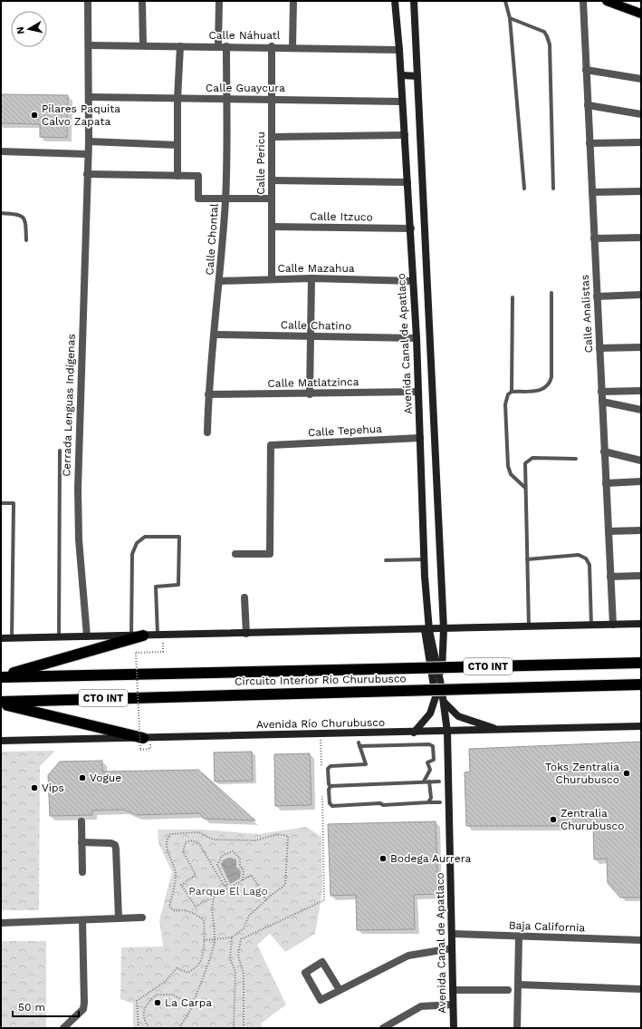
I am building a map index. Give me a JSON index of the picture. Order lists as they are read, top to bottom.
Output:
{
  "streets": {
    "highway": ["CTO INT", "Circuito Interior Río Churubusco"],
    "street": [
      "Calle Náhuatl",
      "Calle Guaycura",
      "Calle Pericu",
      "Calle Itzuco",
      "Calle Chontal",
      "Calle Mazahua",
      "Calle Analistas",
      "Calle Chatino",
      "Avenida Canal de Apatlaco",
      "Calle Matlatzinca",
      "Cerrada Lenguas Indígenas",
      "Calle Tepehua",
      "Avenida Río Churubusco",
      "Baja California"
    ]
  },
  "crossings": [
    ["Calle Náhuatl", "Calle Pericu"],
    ["Calle Náhuatl", "Calle Chontal"],
    ["Calle Náhuatl", "Avenida Canal de Apatlaco"],
    ["Calle Náhuatl", "Cerrada Lenguas Indígenas"],
    ["Calle Guaycura", "Calle Pericu"],
    ["Calle Guaycura", "Calle Chontal"],
    ["Calle Guaycura", "Avenida Canal de Apatlaco"],
    ["Calle Guaycura", "Cerrada Lenguas Indígenas"],
    ["Calle Pericu", "Calle Itzuco"],
    ["Calle Pericu", "Calle Mazahua"],
    ["Calle Itzuco", "Avenida Canal de Apatlaco"],
    ["Calle Chontal", "Calle Mazahua"],
    ["Calle Chontal", "Calle Chatino"],
    ["Calle Chontal", "Calle Matlatzinca"],
    ["Calle Mazahua", "Avenida Canal de Apatlaco"],
    ["Calle Chatino", "Avenida Canal de Apatlaco"],
    ["Avenida Canal de Apatlaco", "Calle Matlatzinca"],
    ["Avenida Canal de Apatlaco", "Calle Tepehua"],
    ["Avenida Canal de Apatlaco", "Avenida Río Churubusco"],
    ["Avenida Canal de Apatlaco", "Baja California"]
  ],
  "parks": ["Parque El Lago"],
  "places": [
    "Pilares Paquita Calvo Zapata",
    "Toks Zentralia Churubusco",
    "Vogue",
    "Vips",
    "Zentralia Churubusco",
    "Bodega Aurrera",
    "La Carpa"
  ],
  "scale_bar": "50 m",
  "north": "left"
}
